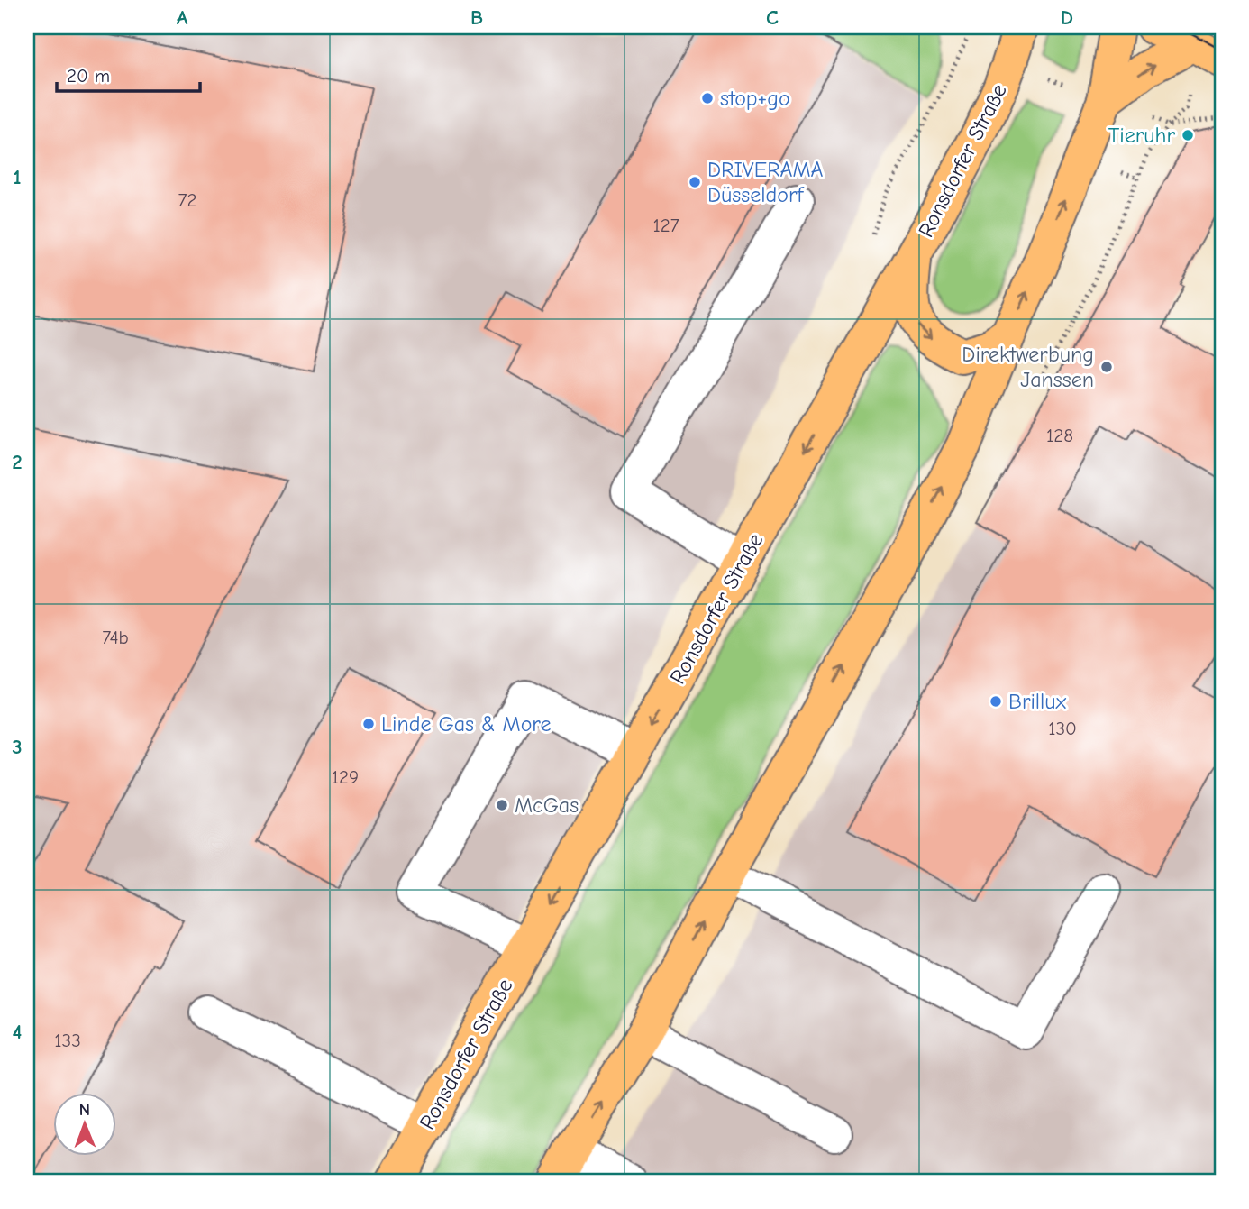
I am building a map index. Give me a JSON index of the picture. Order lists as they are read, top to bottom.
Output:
{
  "streets": {
    "main road": ["Ronsdorfer Straße"]
  },
  "places": [
    "stop+go",
    "Tieruhr",
    "DRIVERAMA Düsseldorf",
    "Direktwerbung Janssen",
    "Brillux",
    "Linde Gas & More",
    "McGas"
  ],
  "house_numbers": [
    "72",
    "127",
    "128",
    "74b",
    "130",
    "129",
    "133"
  ],
  "scale_bar": "20 m",
  "north": "top",
  "grid": {
    "columns": [
      "A",
      "B",
      "C",
      "D"
    ],
    "rows": [
      "1",
      "2",
      "3",
      "4"
    ]
  }
}
